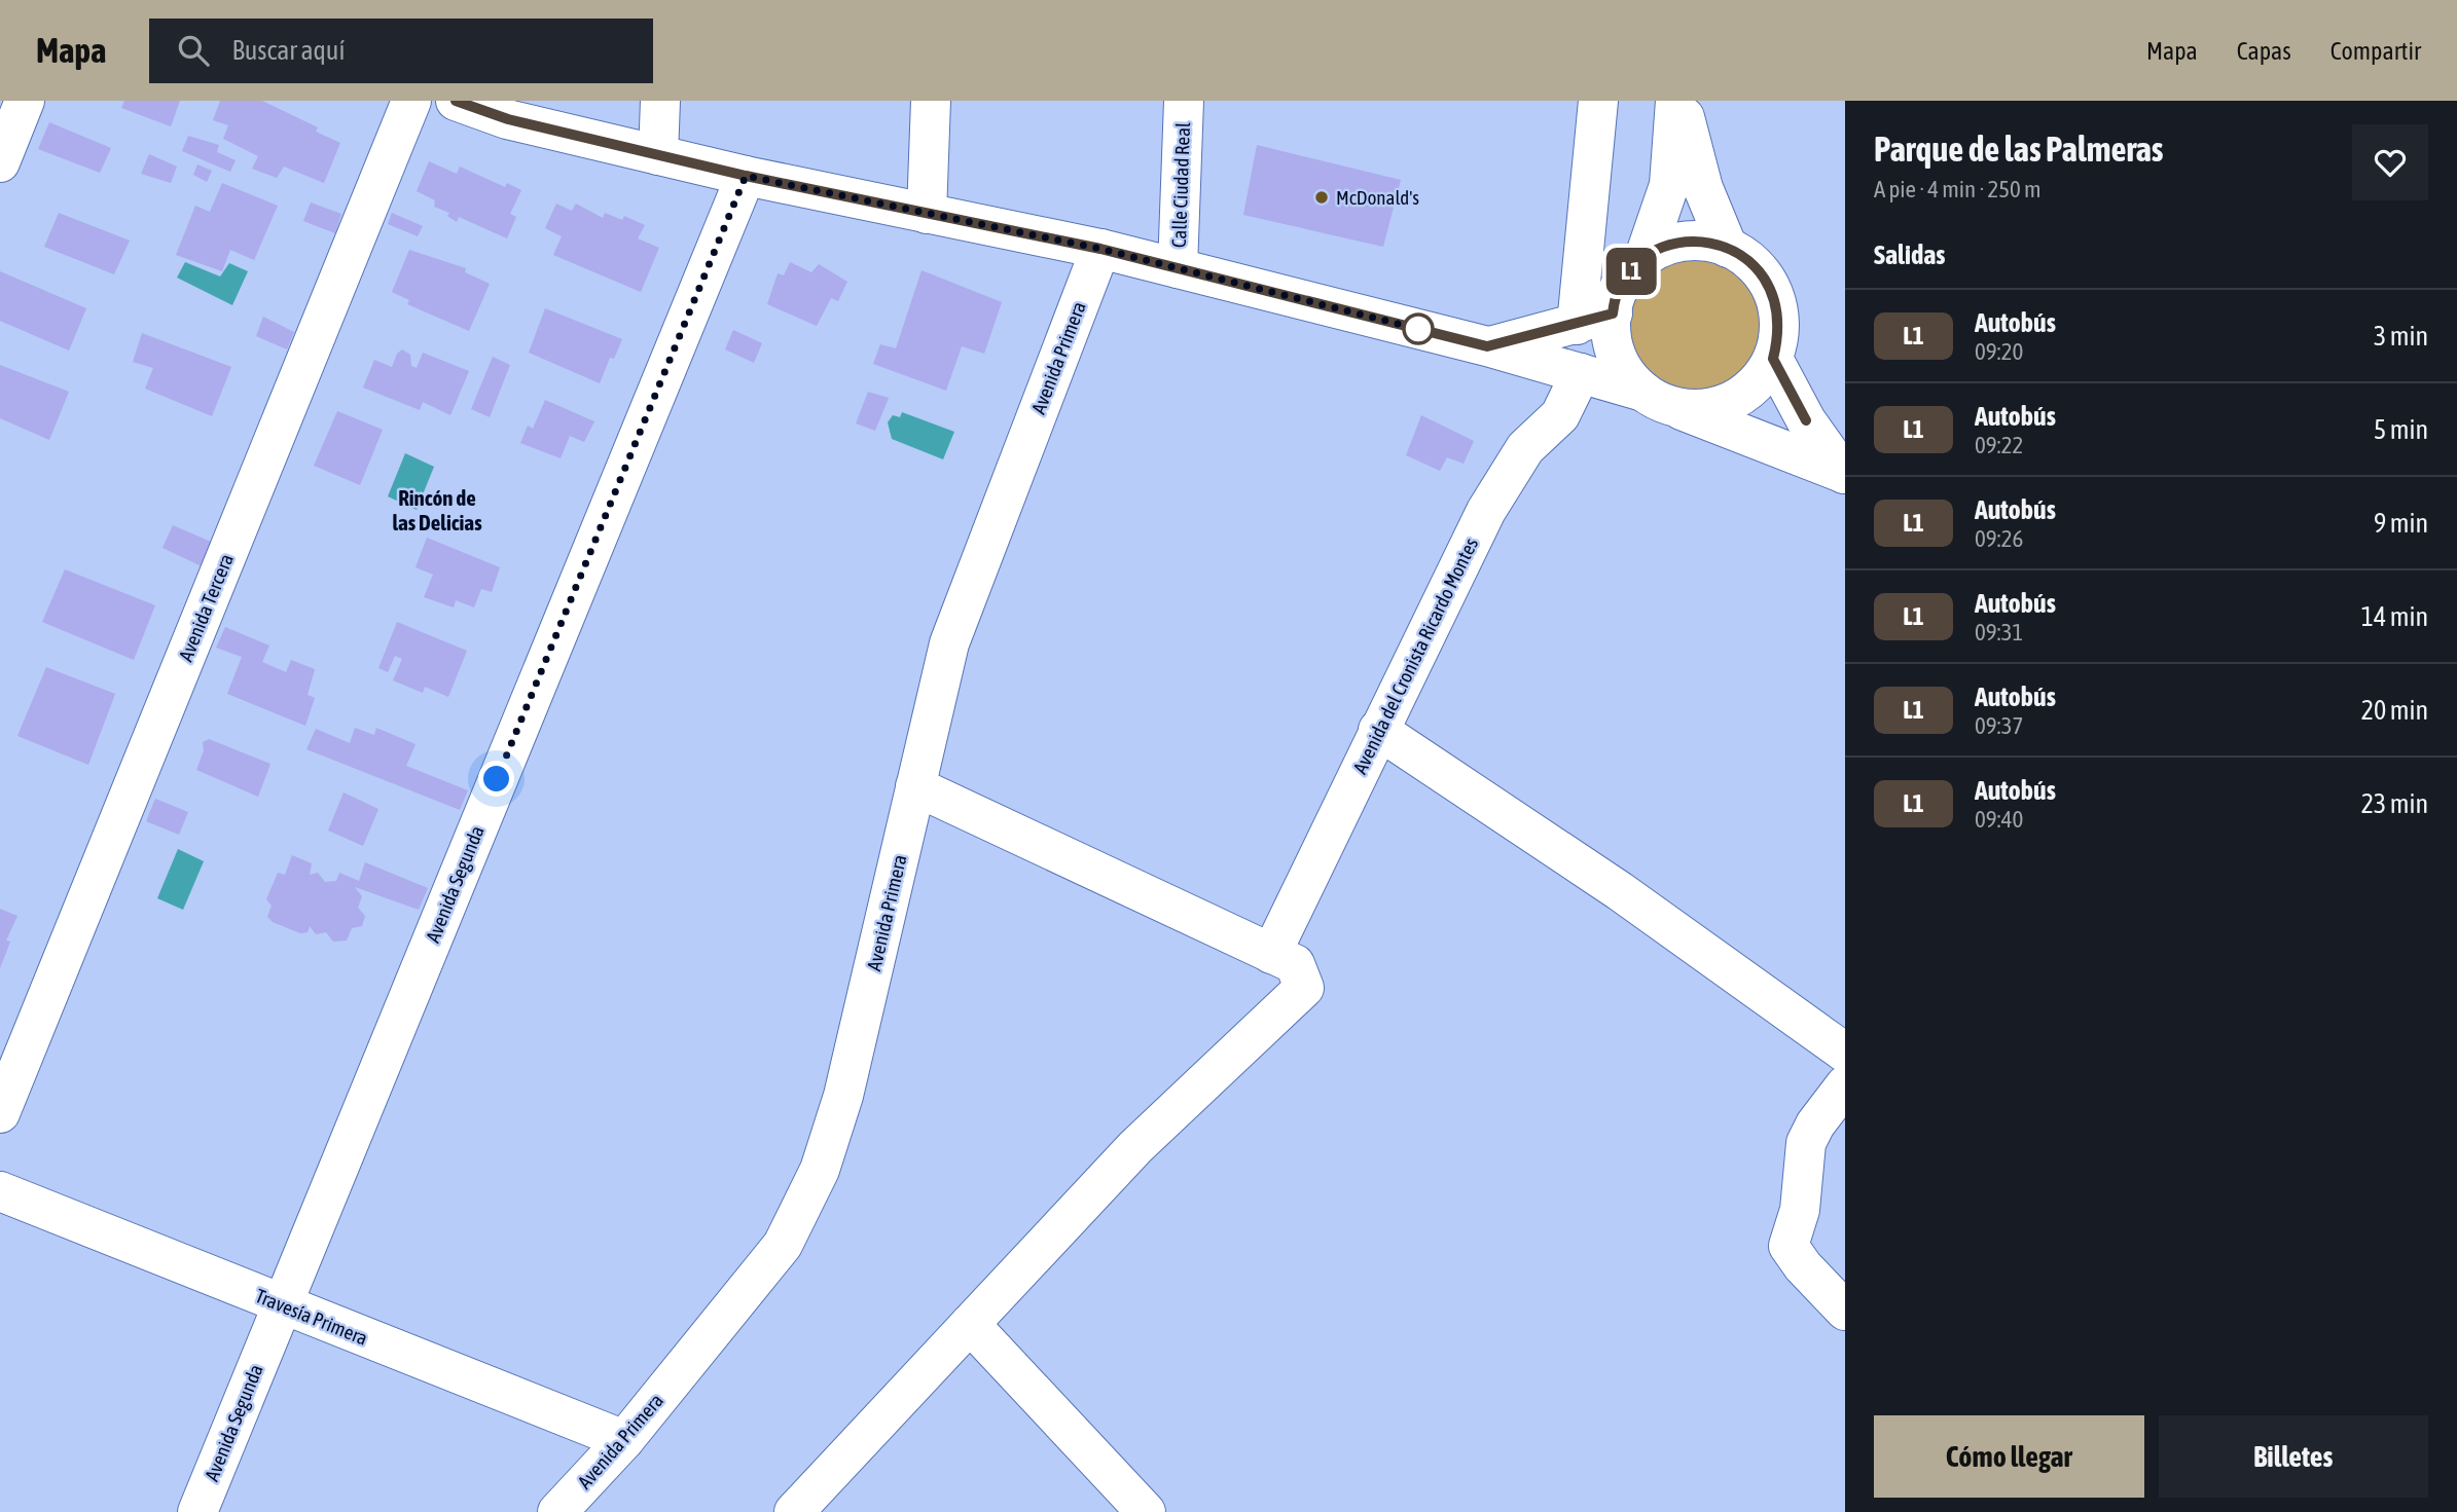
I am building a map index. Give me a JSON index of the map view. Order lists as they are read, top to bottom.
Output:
{
  "streets": {
    "street": [
      "Calle Ciudad Real",
      "Avenida Primera",
      "Avenida Tercera",
      "Avenida del Cronista Ricardo Montes",
      "Avenida Segunda",
      "Travesía Primera"
    ]
  },
  "crossings": [
    ["Avenida Primera", "Travesía Primera"],
    ["Avenida Segunda", "Travesía Primera"]
  ],
  "districts": ["Rincón de las Delicias"],
  "places": ["McDonald's"],
  "lines": ["bus line L1"],
  "page": {
    "header": "Mapa",
    "search": "Buscar aquí",
    "nav": ["Mapa", "Capas", "Compartir"],
    "on_map": "L1",
    "heading": [
      ["Parque de las Palmeras", "A pie · 4 min · 250 m"],
      "Salidas"
    ],
    "list": [
      {
        "mark": "L1",
        "name": "Autobús",
        "note": "09:20",
        "value": "3 min"
      },
      {
        "mark": "L1",
        "name": "Autobús",
        "note": "09:22",
        "value": "5 min"
      },
      {
        "mark": "L1",
        "name": "Autobús",
        "note": "09:26",
        "value": "9 min"
      },
      {
        "mark": "L1",
        "name": "Autobús",
        "note": "09:31",
        "value": "14 min"
      },
      {
        "mark": "L1",
        "name": "Autobús",
        "note": "09:37",
        "value": "20 min"
      },
      {
        "mark": "L1",
        "name": "Autobús",
        "note": "09:40",
        "value": "23 min"
      }
    ],
    "buttons": ["Cómo llegar", "Billetes"]
  }
}
